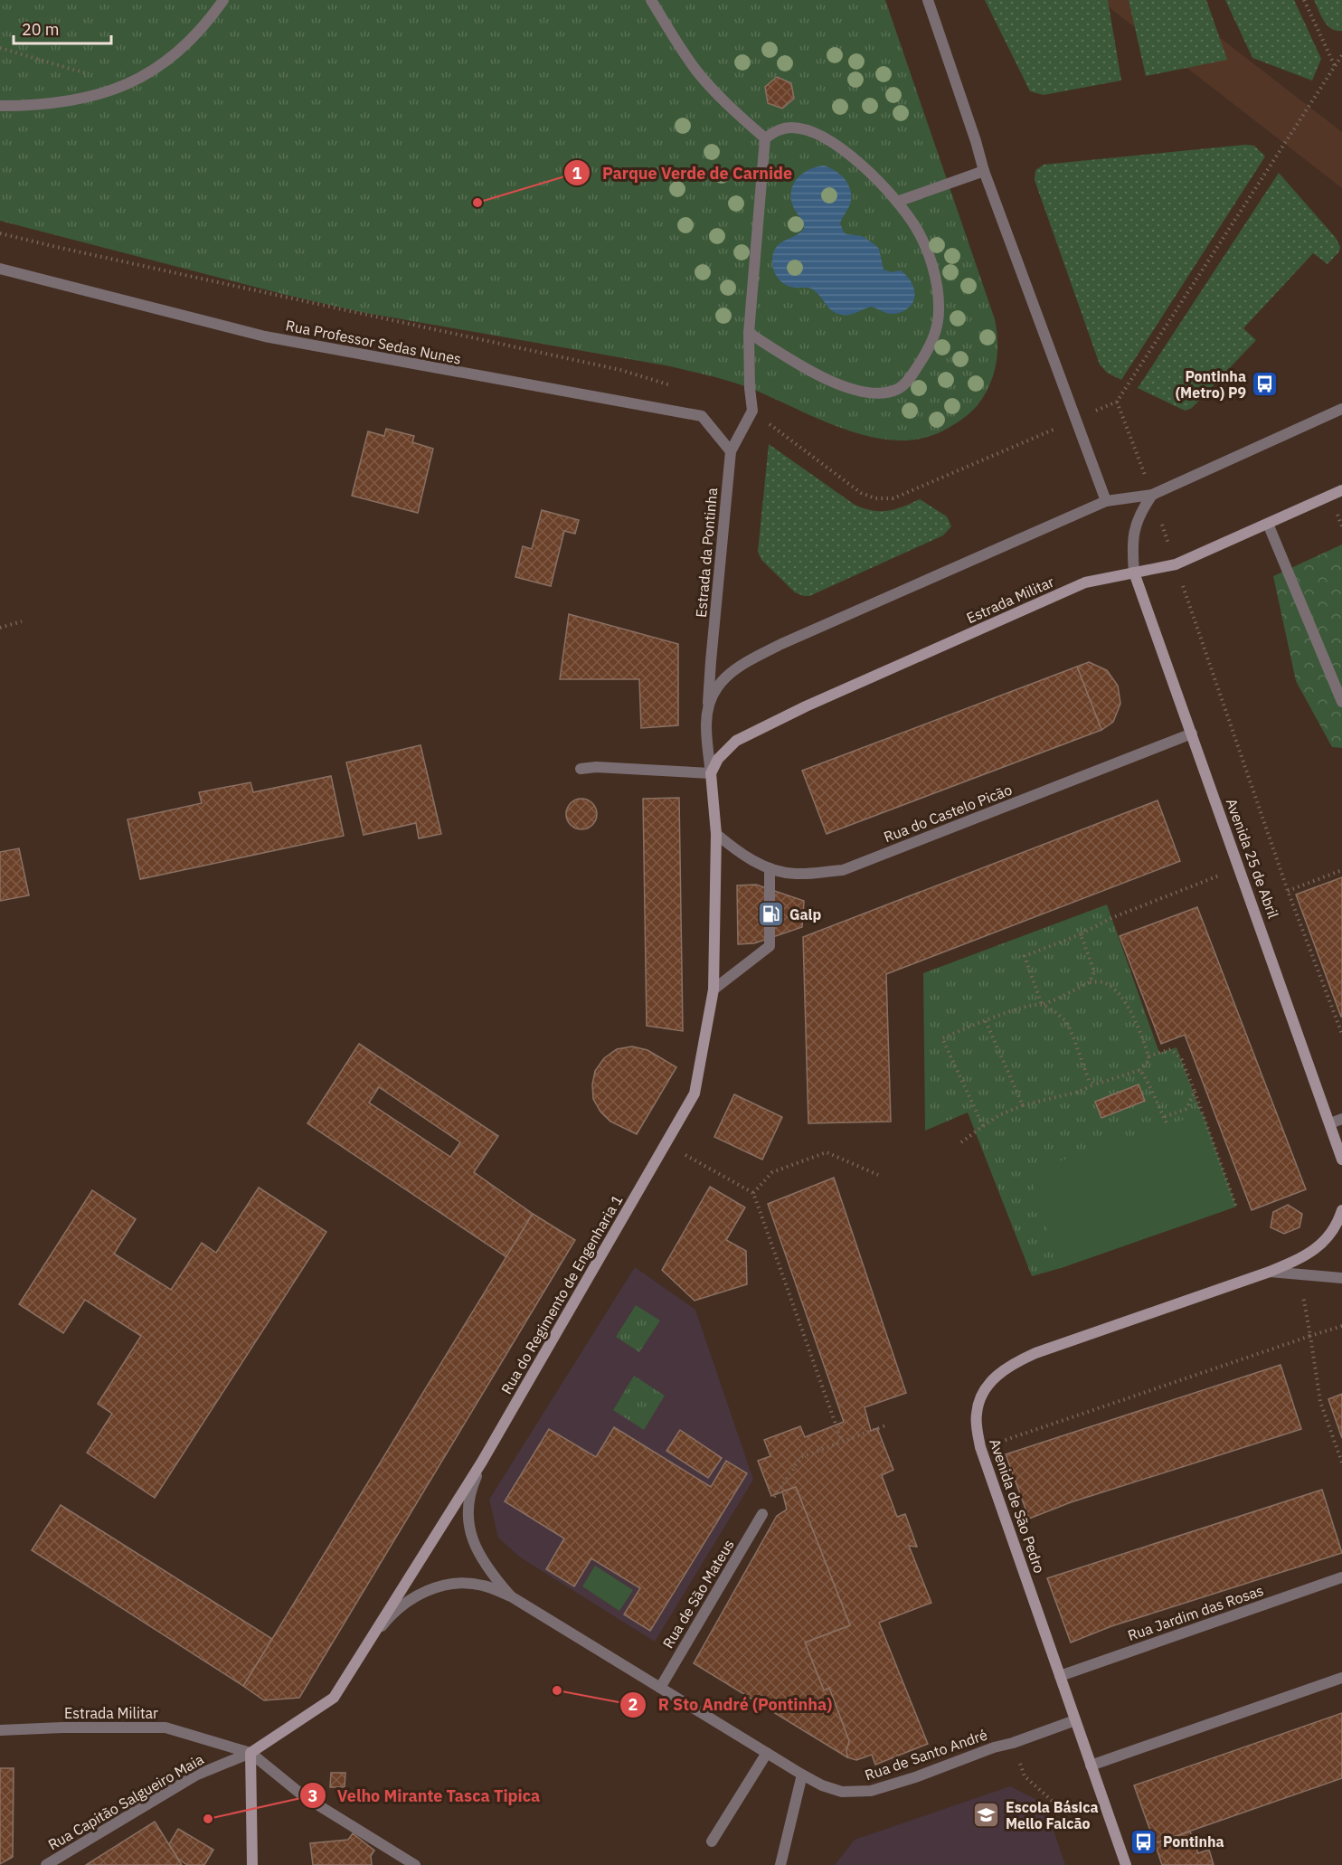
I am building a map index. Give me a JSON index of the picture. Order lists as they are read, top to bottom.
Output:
{
  "streets": {
    "main road": [
      "Estrada Militar",
      "Avenida 25 de Abril",
      "Rua do Regimento de Engenharia 1",
      "Avenida de São Pedro"
    ],
    "street": [
      "Rua Professor Sedas Nunes",
      "Estrada da Pontinha",
      "Rua do Castelo Picão",
      "Rua de São Mateus",
      "Rua Jardim das Rosas",
      "Rua de Santo André",
      "Rua Capitão Salgueiro Maia"
    ]
  },
  "crossings": [
    ["Rua Professor Sedas Nunes", "Estrada da Pontinha"],
    ["Estrada da Pontinha", "Estrada Militar"],
    ["Estrada da Pontinha", "Rua do Regimento de Engenharia 1"],
    ["Estrada Militar", "Avenida 25 de Abril"],
    ["Estrada Militar", "Rua do Regimento de Engenharia 1"],
    ["Estrada Militar", "Rua Capitão Salgueiro Maia"],
    ["Rua do Castelo Picão", "Avenida 25 de Abril"],
    ["Rua do Castelo Picão", "Rua do Regimento de Engenharia 1"],
    ["Rua do Regimento de Engenharia 1", "Rua de Santo André"],
    ["Rua do Regimento de Engenharia 1", "Rua Capitão Salgueiro Maia"],
    ["Avenida de São Pedro", "Rua Jardim das Rosas"],
    ["Avenida de São Pedro", "Rua de Santo André"],
    ["Rua de São Mateus", "Rua de Santo André"]
  ],
  "places": {
    "other": ["Parque Verde de Carnide", "R Sto André (Pontinha)", "Velho Mirante Tasca Tipica"],
    "bus stop": ["Pontinha (Metro) P9", "Pontinha"],
    "fuel station": ["Galp"],
    "school or university": ["Escola Básica Mello Falcão"]
  },
  "scale_bar": "20 m"
}
